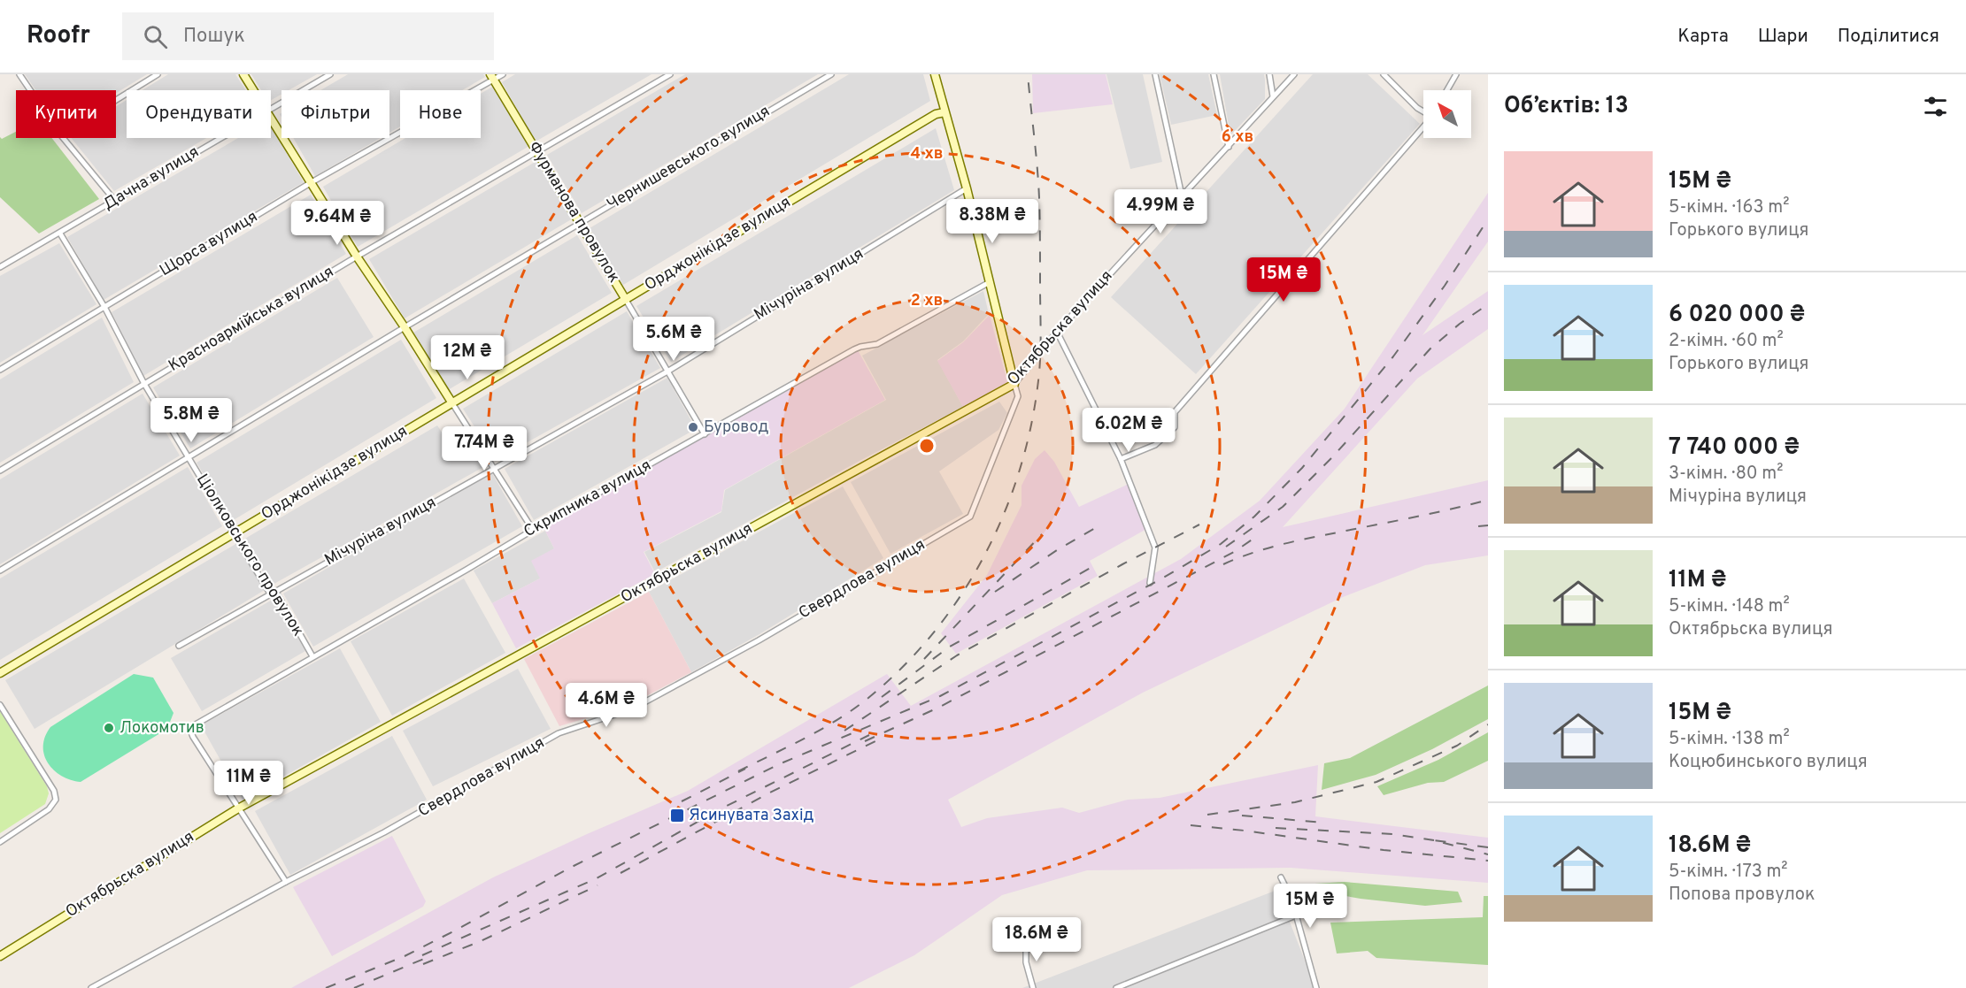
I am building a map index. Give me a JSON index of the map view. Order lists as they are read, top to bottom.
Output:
{
  "streets": {
    "main road": ["Фурманова провулок", "Орджонікідзе вулиця", "Октябрьска вулиця"],
    "street": [
      "Чернишевського вулиця",
      "Дачна вулиця",
      "Щорса вулиця",
      "Мічуріна вулиця",
      "Красноармійська вулиця",
      "Скрипника вулиця",
      "Ціолковського провулок",
      "Свердлова вулиця"
    ]
  },
  "crossings": [
    ["Чернишевського вулиця", "Фурманова провулок"],
    ["Чернишевського вулиця", "Ціолковського провулок"],
    ["Дачна вулиця", "Ціолковського провулок"],
    ["Фурманова провулок", "Щорса вулиця"],
    ["Фурманова провулок", "Орджонікідзе вулиця"],
    ["Фурманова провулок", "Мічуріна вулиця"],
    ["Фурманова провулок", "Красноармійська вулиця"],
    ["Фурманова провулок", "Скрипника вулиця"],
    ["Щорса вулиця", "Ціолковського провулок"],
    ["Орджонікідзе вулиця", "Ціолковського провулок"],
    ["Мічуріна вулиця", "Ціолковського провулок"],
    ["Красноармійська вулиця", "Ціолковського провулок"],
    ["Октябрьска вулиця", "Скрипника вулиця"],
    ["Октябрьска вулиця", "Свердлова вулиця"],
    ["Скрипника вулиця", "Ціолковського провулок"]
  ],
  "places": {
    "other": ["Буровод", "Локомотив"],
    "transit": ["Ясинувата Захід"]
  },
  "north": "top left",
  "page": {
    "header": "Roofr",
    "search": "Пошук",
    "nav": ["Карта", "Шари", "Поділитися"],
    "heading": "Об’єктів: 13",
    "chip": [
      "Купити",
      "Орендувати",
      "Фільтри",
      "Нове"
    ],
    "list": [
      {
        "name": "15M ₴",
        "note": "5-кімн. · 163 m² · Горького вулиця"
      },
      {
        "name": "6 020 000 ₴",
        "note": "2-кімн. · 60 m² · Горького вулиця"
      },
      {
        "name": "7 740 000 ₴",
        "note": "3-кімн. · 80 m² · Мічуріна вулиця"
      },
      {
        "name": "11M ₴",
        "note": "5-кімн. · 148 m² · Октябрьска вулиця"
      },
      {
        "name": "15M ₴",
        "note": "5-кімн. · 138 m² · Коцюбинського вулиця"
      },
      {
        "name": "18.6M ₴",
        "note": "5-кімн. · 173 m² · Попова провулок"
      }
    ],
    "price": [
      "4.99M ₴",
      "8.38M ₴",
      "9.64M ₴",
      "15M ₴",
      "5.6M ₴",
      "12M ₴",
      "5.8M ₴",
      "6.02M ₴",
      "7.74M ₴",
      "4.6M ₴",
      "11M ₴",
      "15M ₴",
      "18.6M ₴"
    ]
  },
  "rings": ["6 хв", "4 хв", "2 хв"]
}
